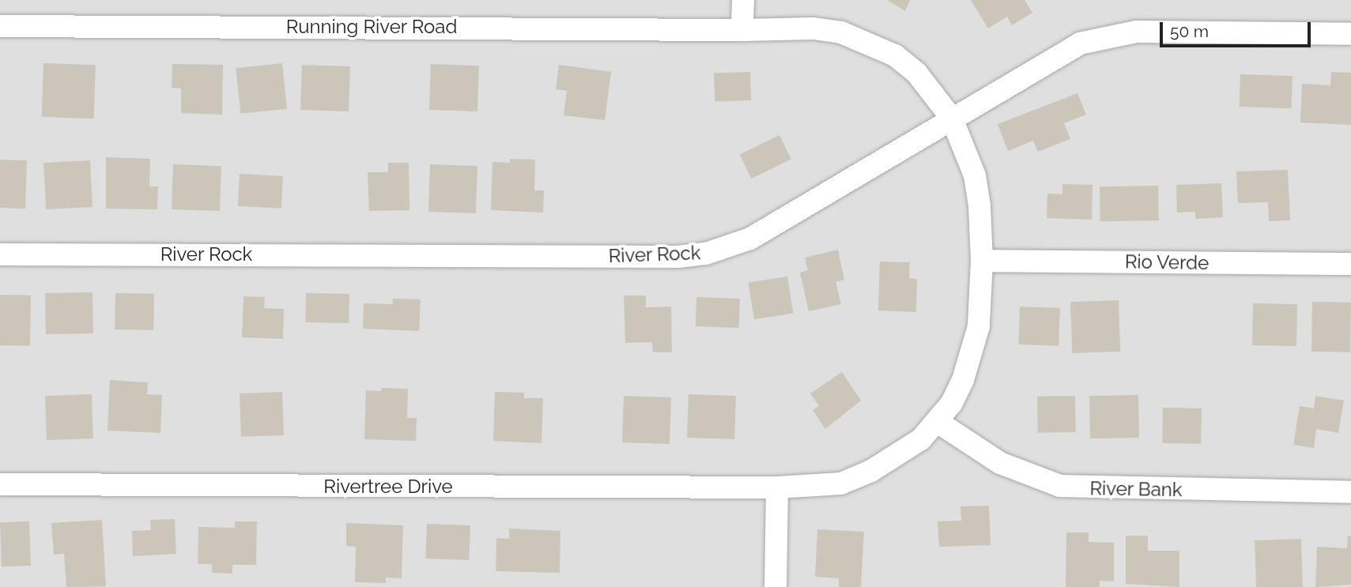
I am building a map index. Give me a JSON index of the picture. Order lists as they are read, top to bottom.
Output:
{
  "streets": {
    "street": [
      "Running River Road",
      "River Rock",
      "Rio Verde",
      "Rivertree Drive",
      "River Bank"
    ]
  },
  "crossings": [
    ["Running River Road", "River Rock"],
    ["Running River Road", "Rio Verde"],
    ["Running River Road", "Rivertree Drive"],
    ["Rio Verde", "Rivertree Drive"],
    ["Rivertree Drive", "River Bank"]
  ],
  "scale_bar": "50 m"
}
